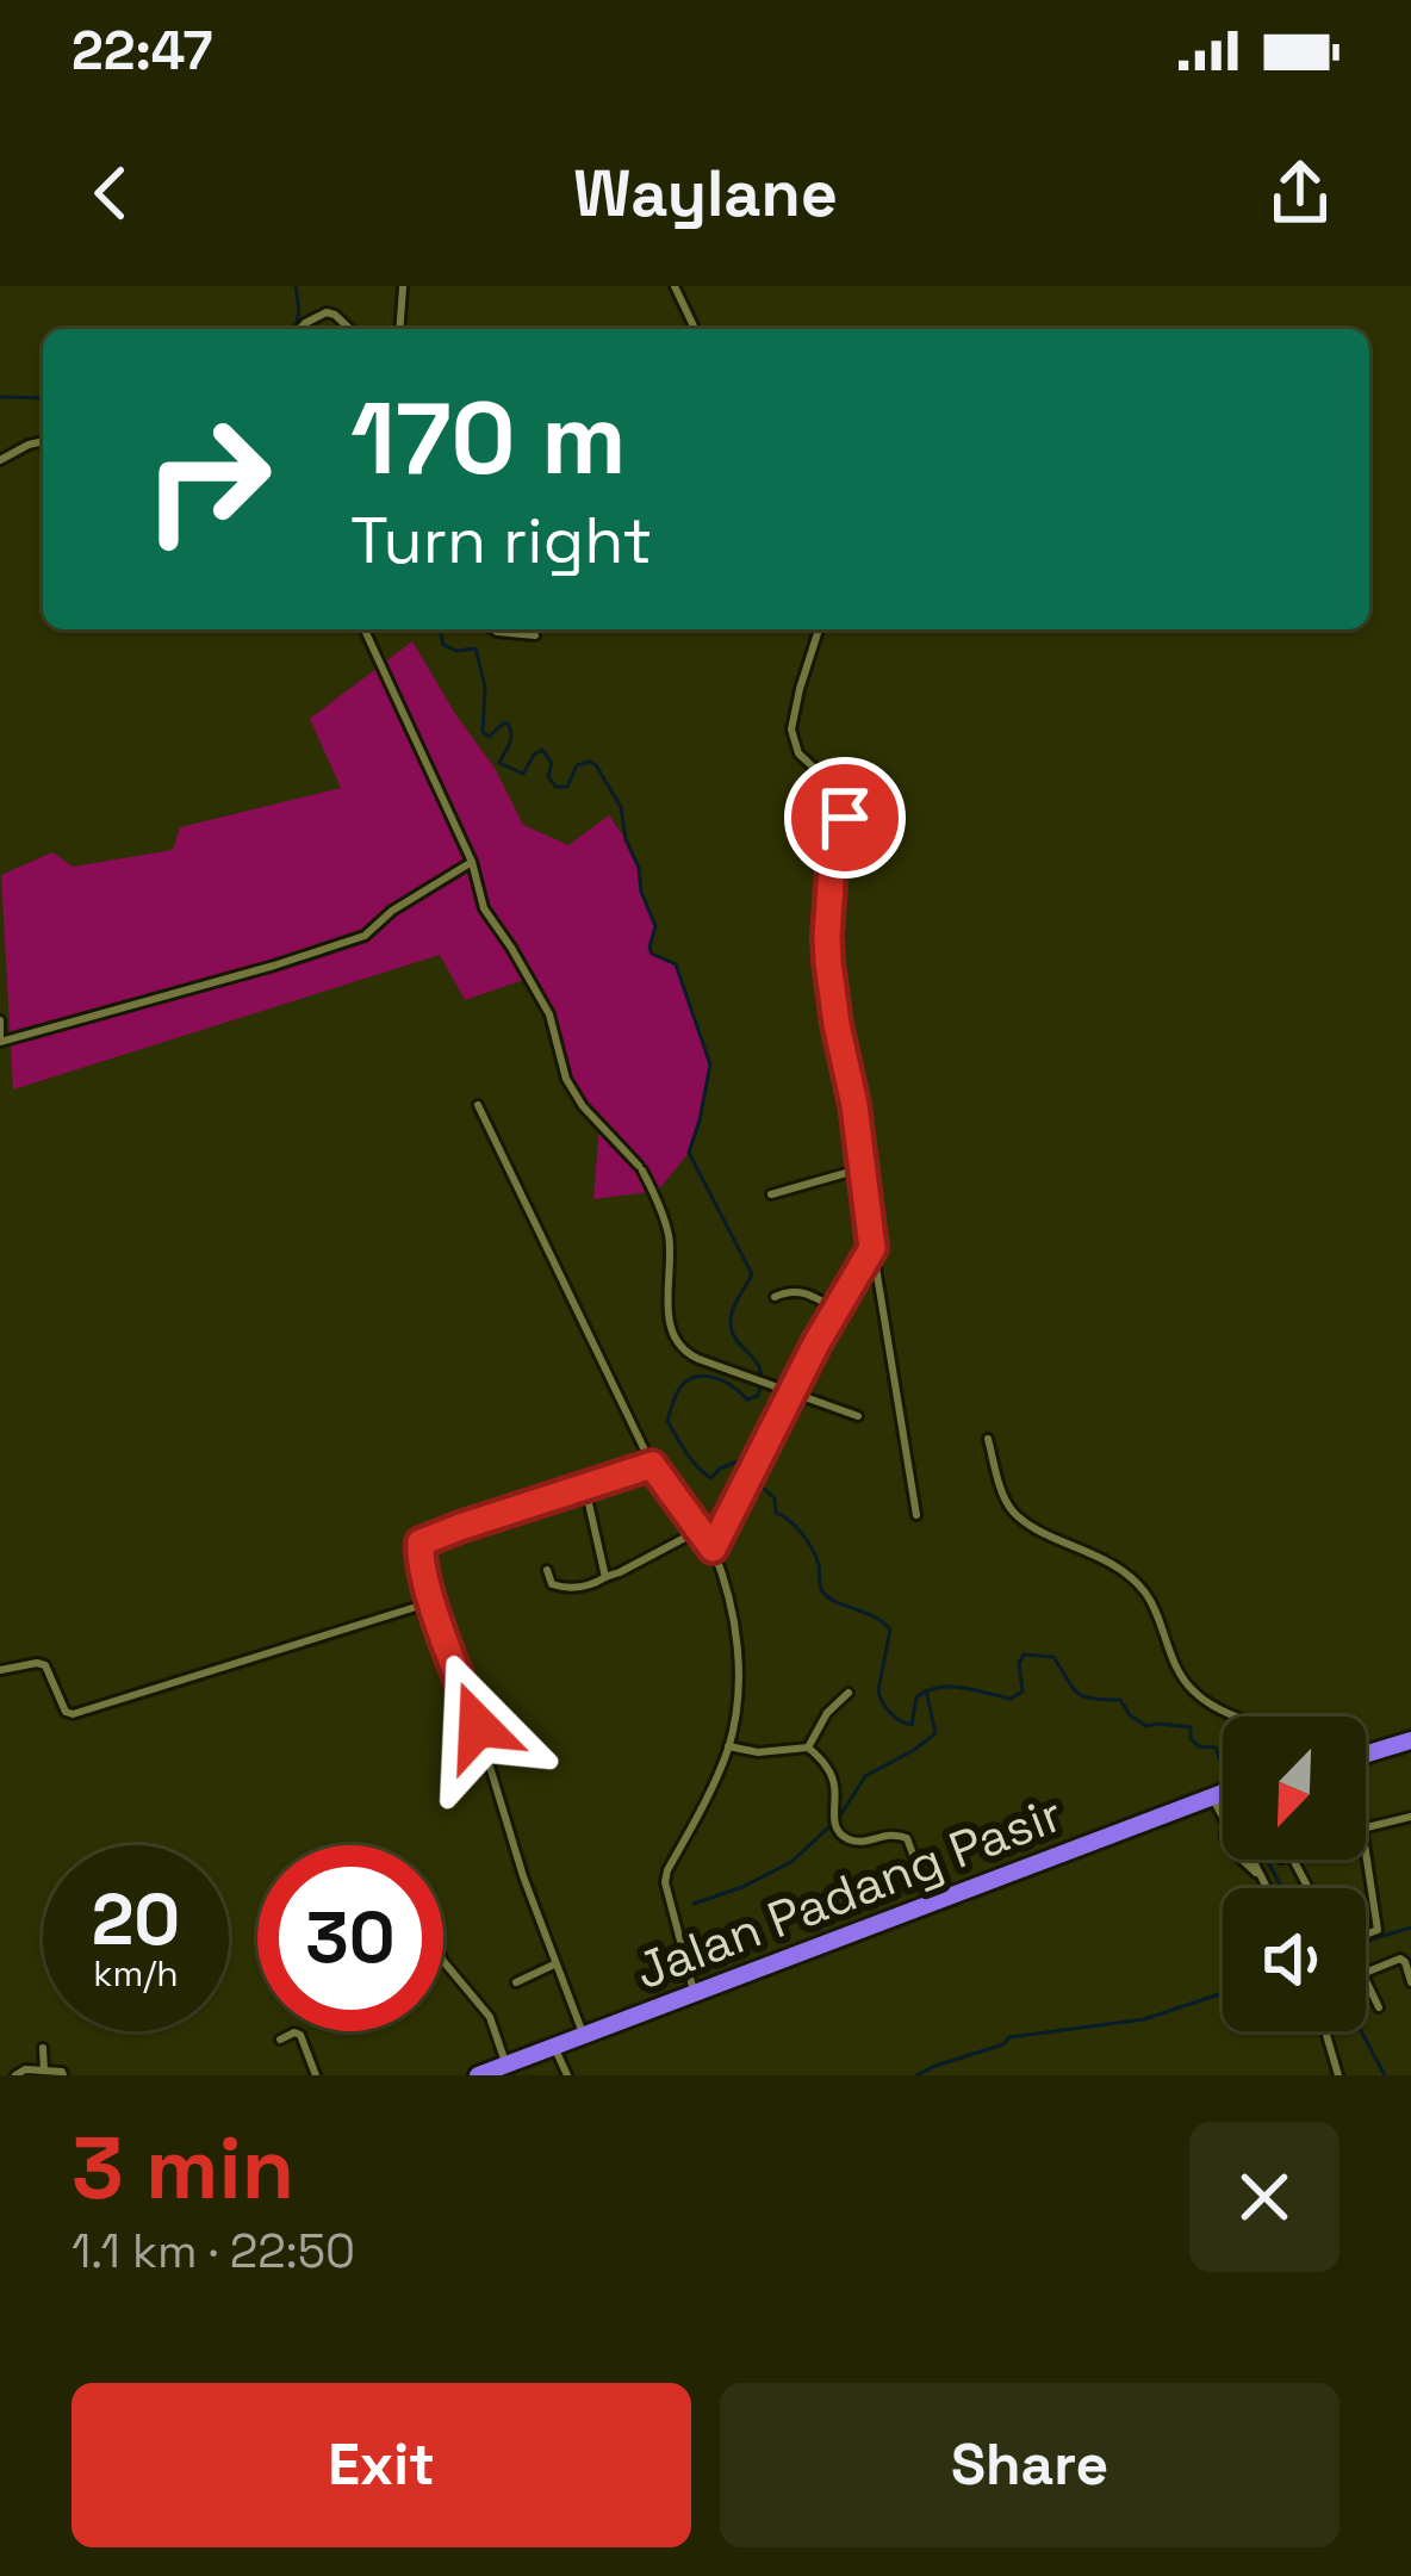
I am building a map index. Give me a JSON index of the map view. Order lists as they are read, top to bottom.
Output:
{
  "streets": {
    "highway": ["Jalan Padang Pasir"]
  },
  "north": "bottom left",
  "page": {
    "status": "22:47",
    "header": "Waylane",
    "turn": ["170 m", "Turn right"],
    "speed": "20 km/h",
    "limit": "30",
    "heading": ["3 min", "1.1 km · 22:50"],
    "buttons": ["Exit", "Share"]
  }
}
